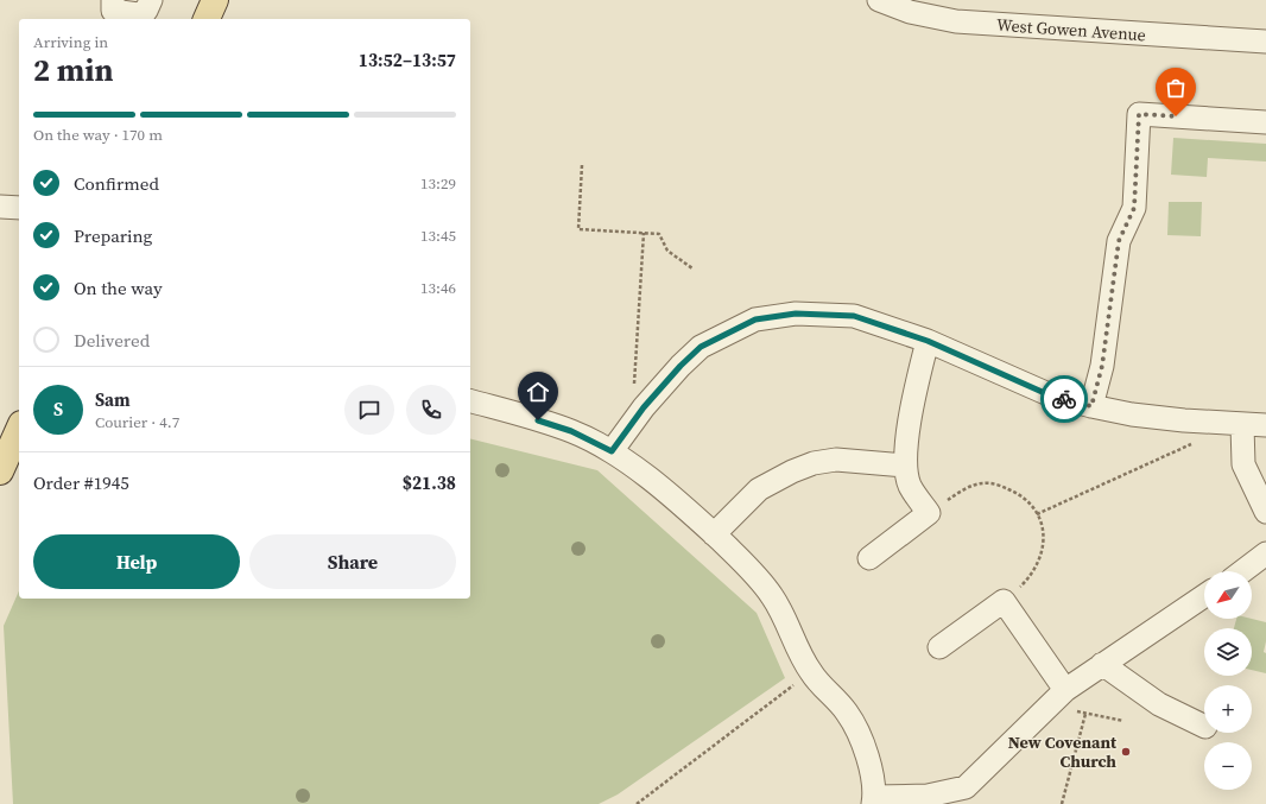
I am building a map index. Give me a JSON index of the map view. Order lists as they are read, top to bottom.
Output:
{
  "streets": {
    "street": ["West Gowen Avenue"]
  },
  "places": ["New Covenant Church"],
  "north": "bottom left",
  "page": {
    "heading": ["2 min", "Arriving in", "13:52–13:57"],
    "panel": [
      "Sam",
      "Courier · 4.7",
      "Order #1945",
      "$21.38"
    ],
    "bar": "On the way · 170 m",
    "list": [
      ["Confirmed", "13:29"],
      ["Preparing", "13:45"],
      ["On the way", "13:46"],
      "Delivered"
    ],
    "round": "S",
    "buttons": ["Help", "Share"],
    "map_buttons": ["+", "−"]
  }
}
